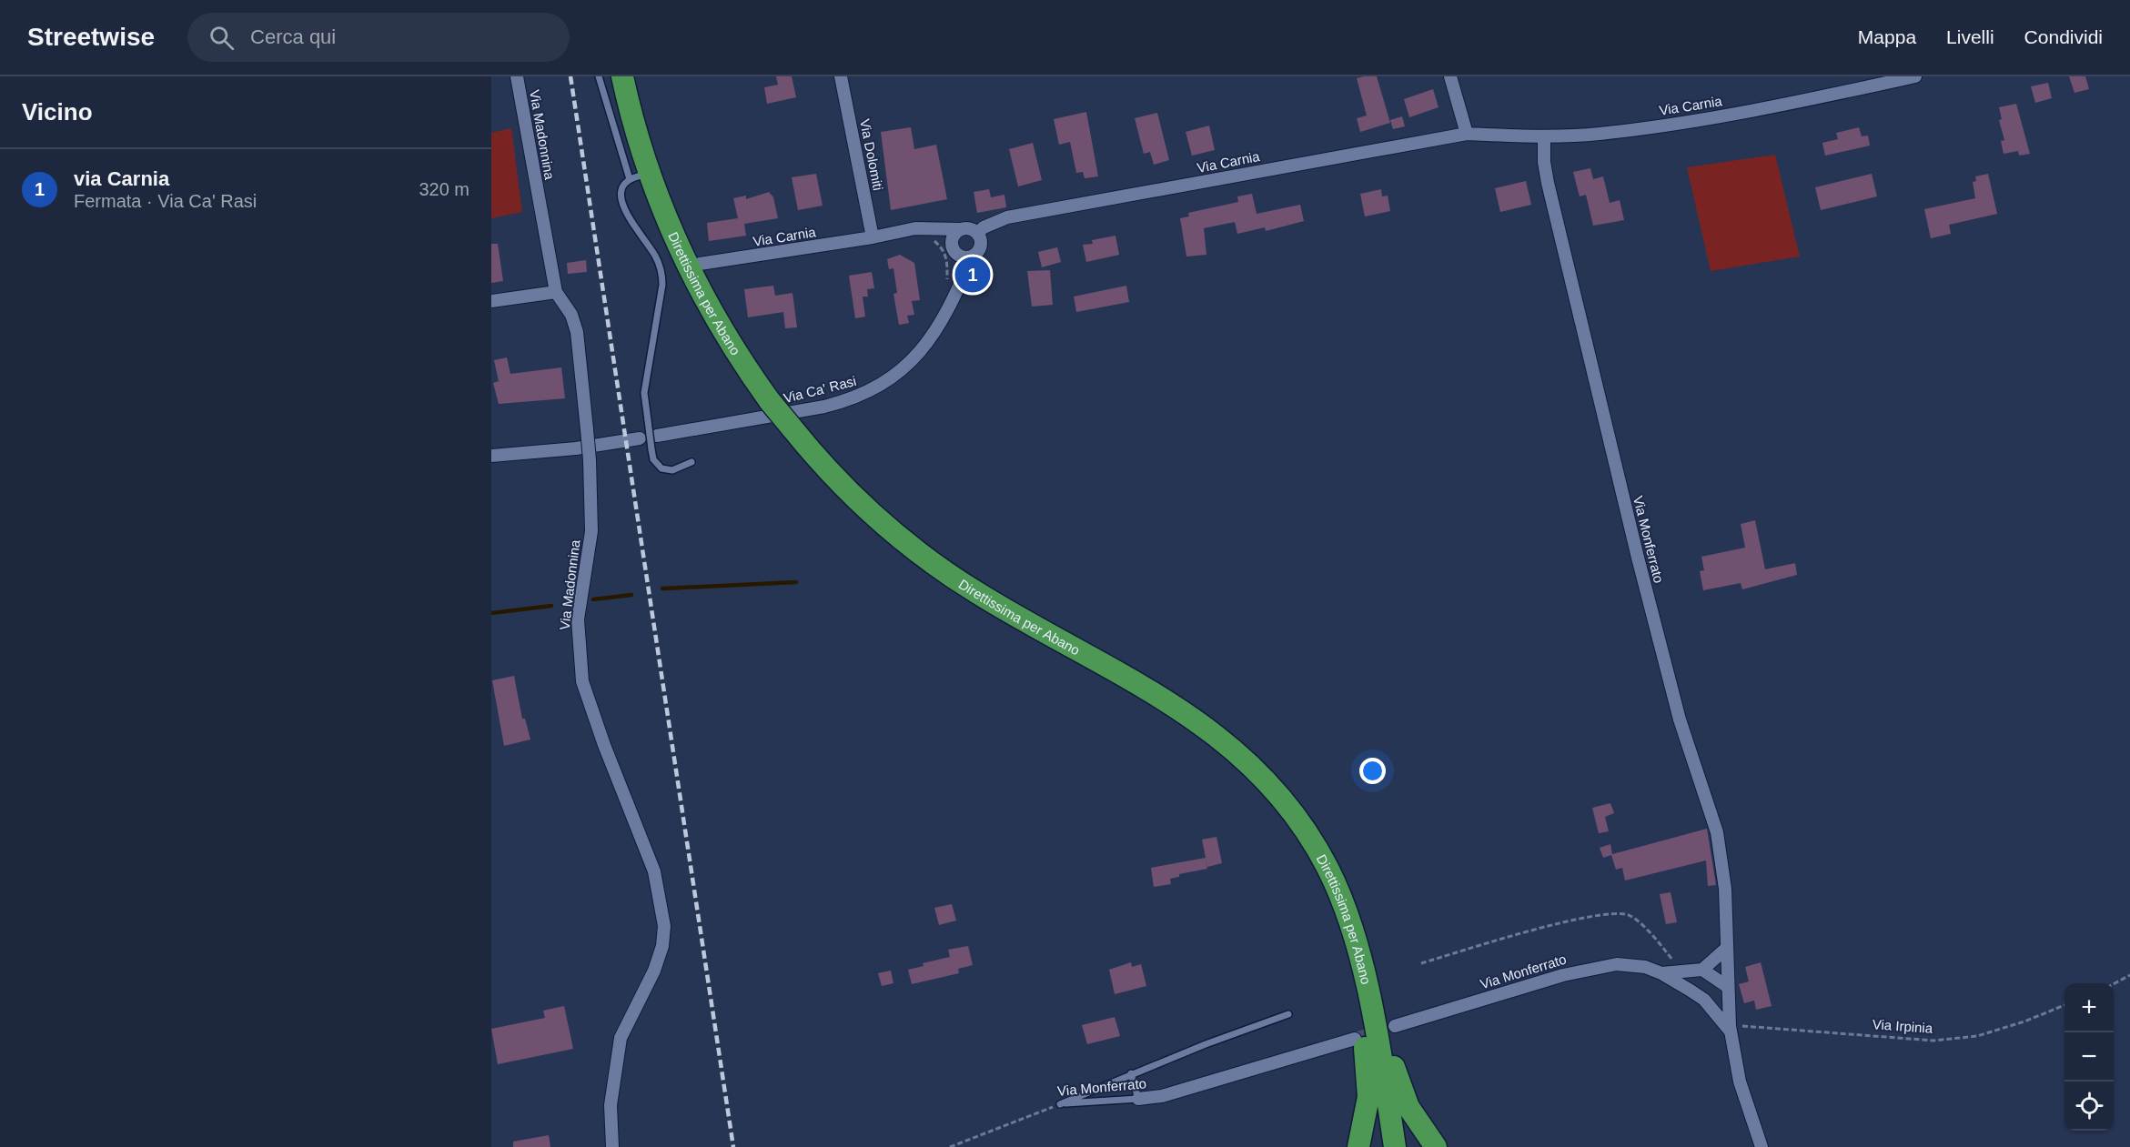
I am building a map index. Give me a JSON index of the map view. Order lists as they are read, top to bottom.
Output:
{
  "streets": {
    "highway": ["Direttissima per Abano"],
    "street": [
      "Via Carnia",
      "Via Madonnina",
      "Via Dolomiti",
      "Via Ca' Rasi",
      "Via Monferrato"
    ],
    "path": ["Via Irpinia"]
  },
  "crossings": [
    ["Via Carnia", "Via Dolomiti"],
    ["Via Carnia", "Via Ca' Rasi"],
    ["Via Carnia", "Via Monferrato"],
    ["Via Monferrato", "Via Irpinia"]
  ],
  "page": {
    "header": "Streetwise",
    "search": "Cerca qui",
    "nav": ["Mappa", "Livelli", "Condividi"],
    "heading": "Vicino",
    "list": [
      {
        "mark": "1",
        "name": "via Carnia",
        "note": "Fermata · Via Ca' Rasi",
        "value": "320 m"
      }
    ],
    "pins": "1",
    "map_buttons": ["+", "−"]
  }
}
